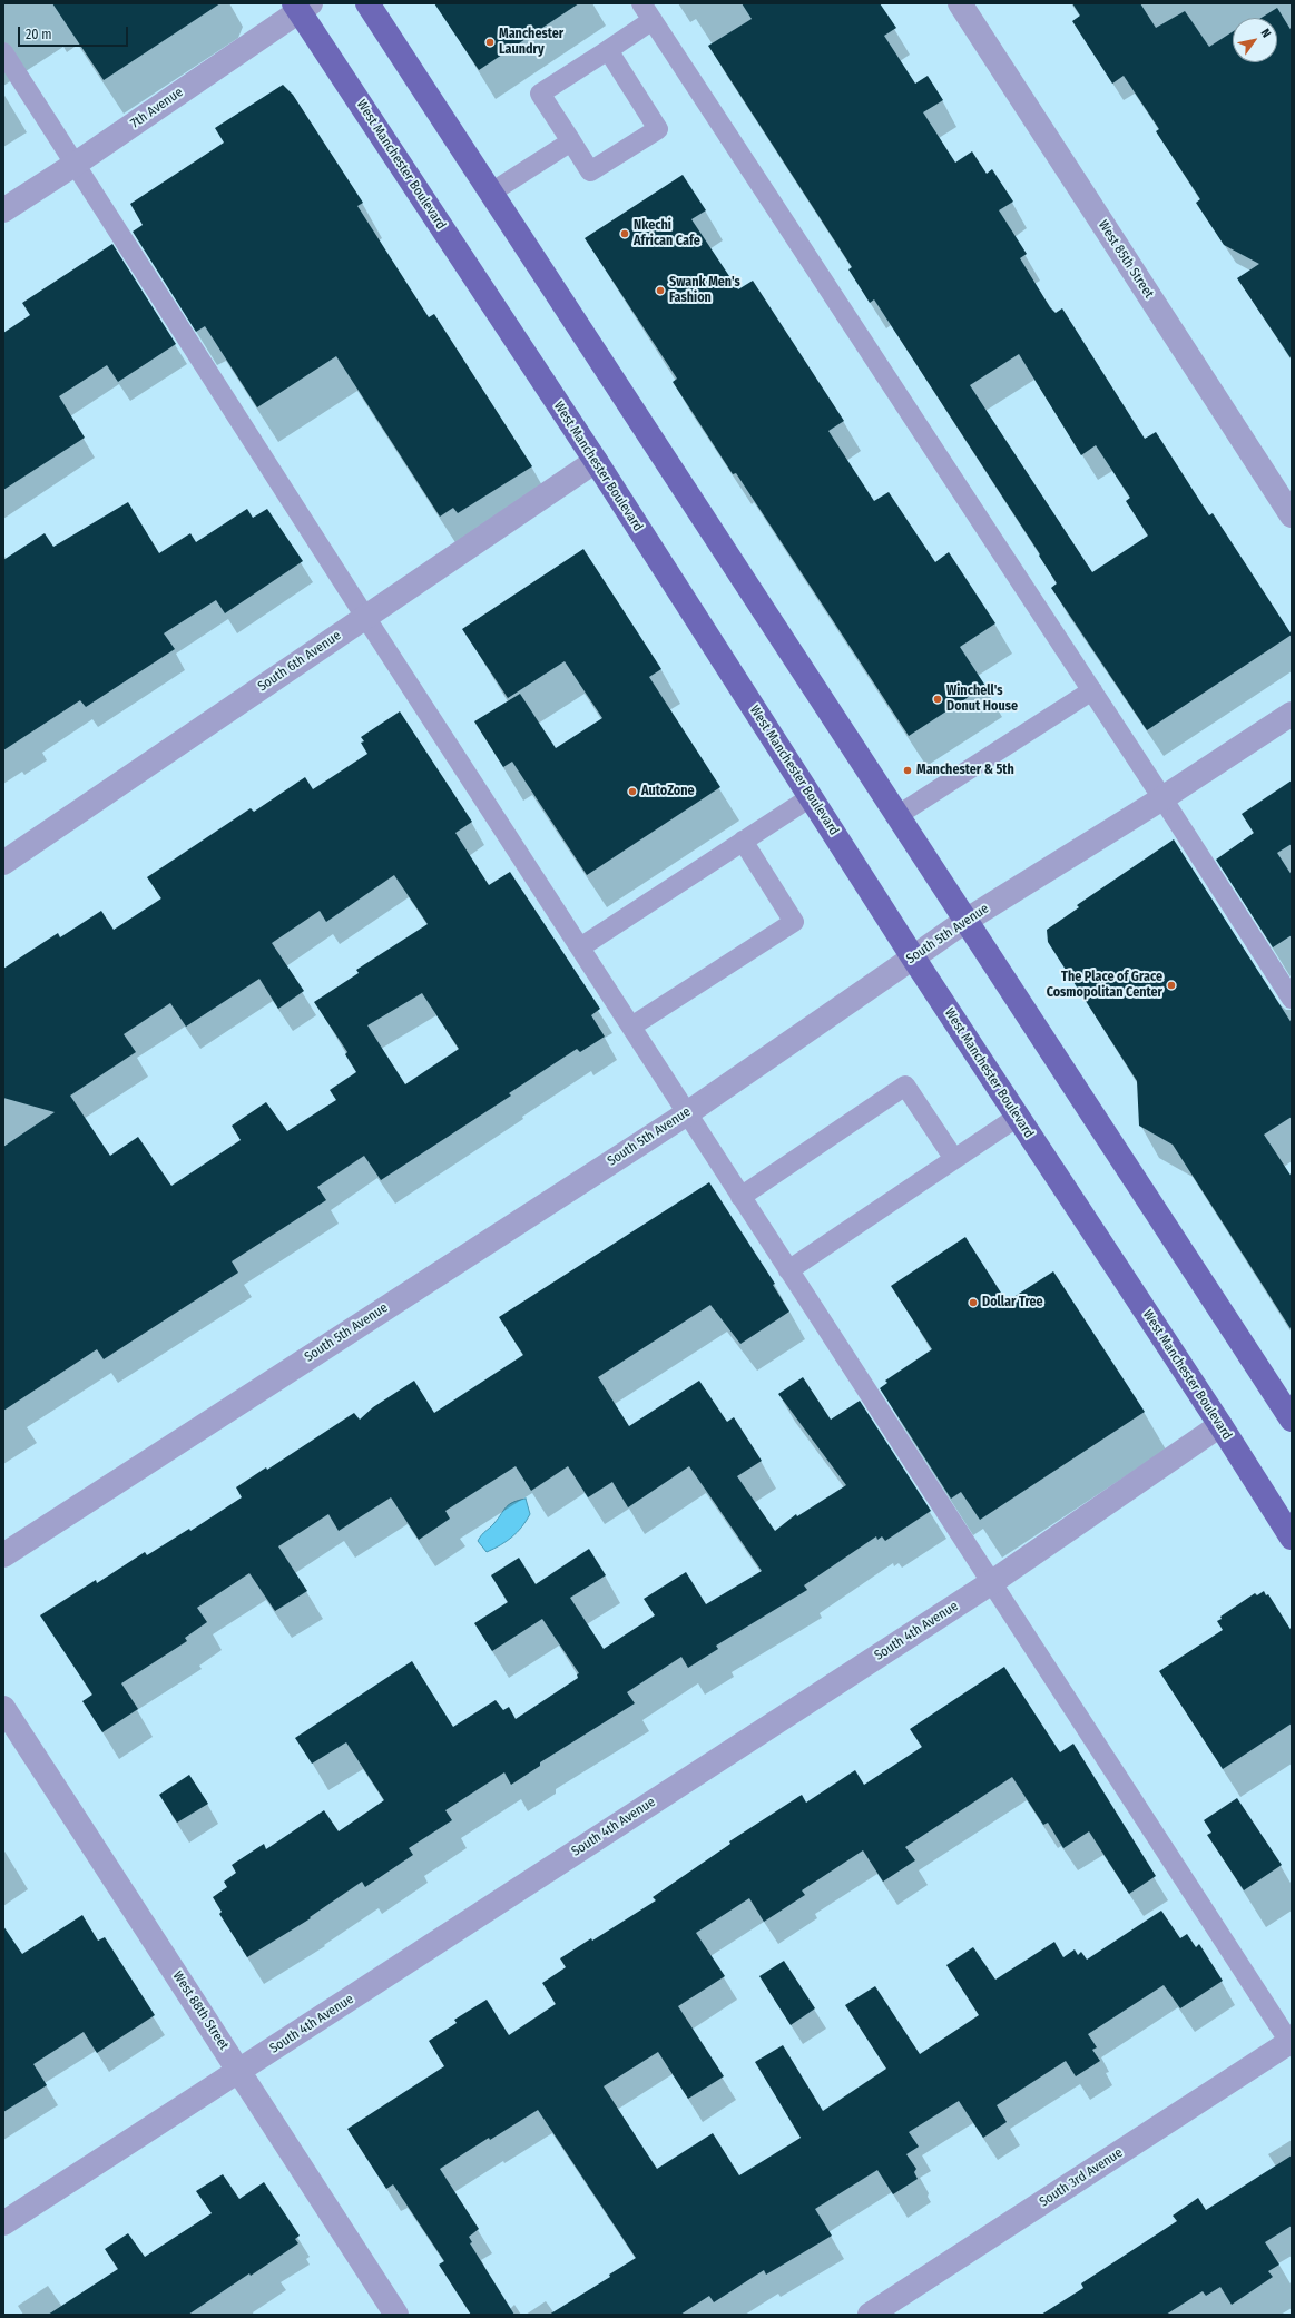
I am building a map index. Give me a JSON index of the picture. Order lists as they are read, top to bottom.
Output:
{
  "streets": {
    "main road": ["West Manchester Boulevard"],
    "street": [
      "7th Avenue",
      "West 85th Street",
      "South 6th Avenue",
      "South 5th Avenue",
      "South 4th Avenue",
      "West 88th Street",
      "South 3rd Avenue"
    ]
  },
  "crossings": [
    ["7th Avenue", "West Manchester Boulevard"],
    ["West Manchester Boulevard", "South 6th Avenue"],
    ["West Manchester Boulevard", "South 5th Avenue"],
    ["West Manchester Boulevard", "South 4th Avenue"],
    ["South 4th Avenue", "West 88th Street"]
  ],
  "places": [
    "Manchester Laundry",
    "Nkechi African Cafe",
    "Swank Men's Fashion",
    "Winchell's Donut House",
    "Manchester & 5th",
    "AutoZone",
    "The Place of Grace Cosmopolitan Center",
    "Dollar Tree"
  ],
  "scale_bar": "20 m",
  "north": "top right"
}
